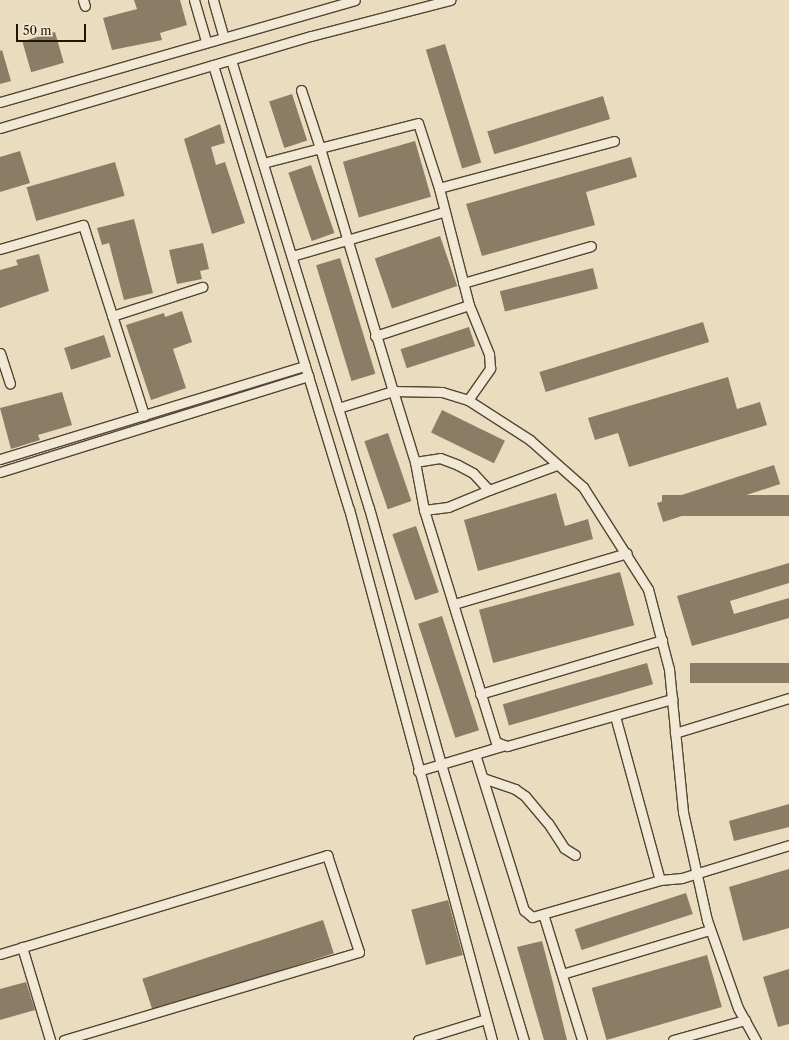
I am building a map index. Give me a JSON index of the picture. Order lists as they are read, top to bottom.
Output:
{
  "scale_bar": "50 m"
}
